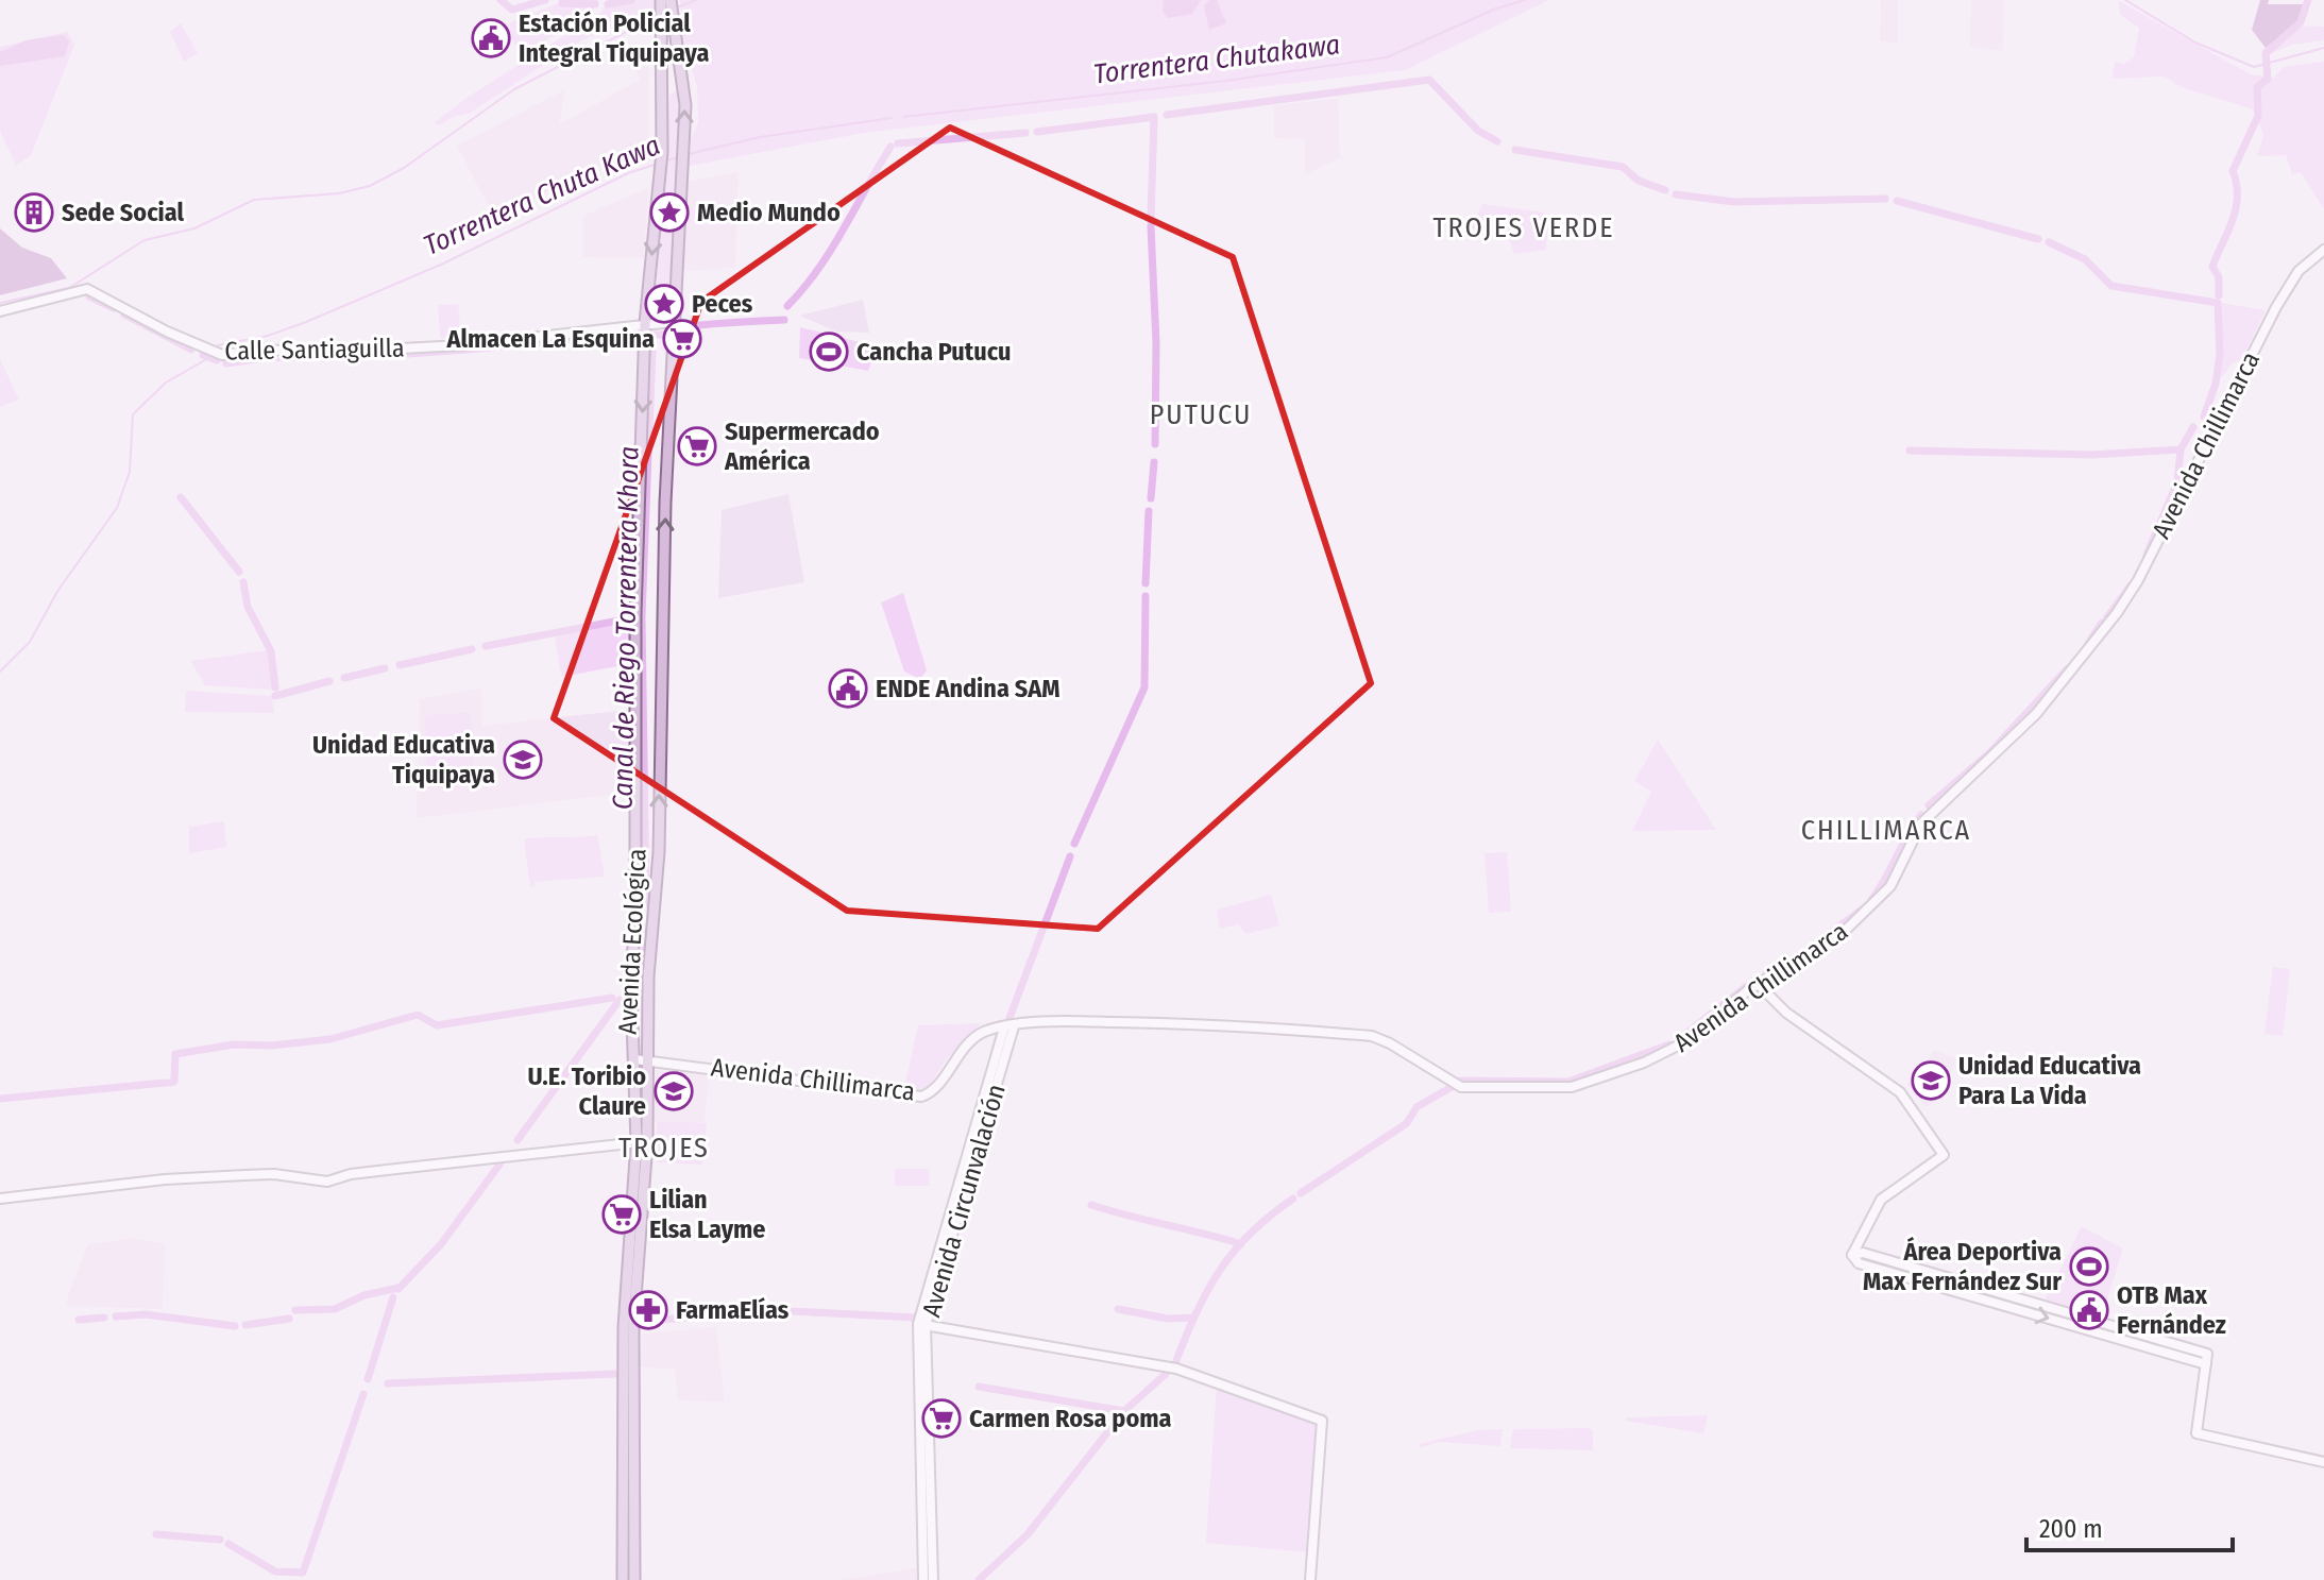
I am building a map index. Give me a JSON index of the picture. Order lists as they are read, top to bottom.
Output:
{
  "streets": {
    "main road": ["Avenida Ecológica"],
    "street": ["Calle Santiaguilla", "Avenida Chillimarca", "Avenida Circunvalación"]
  },
  "crossings": [
    ["Calle Santiaguilla", "Avenida Ecológica"],
    ["Avenida Chillimarca", "Avenida Ecológica"],
    ["Avenida Chillimarca", "Avenida Circunvalación"]
  ],
  "districts": [
    "TROJES VERDE",
    "PUTUCU",
    "CHILLIMARCA",
    "TROJES"
  ],
  "water": ["Torrentera Chutakawa", "Torrentera Chuta Kawa", "Canal de Riego Torrentera Khora"],
  "places": {
    "public building": ["Estación Policial Integral Tiquipaya", "ENDE Andina SAM", "OTB Max Fernández"],
    "building": ["Sede Social"],
    "place": ["Medio Mundo", "Peces"],
    "supermarket": [
      "Almacen La Esquina",
      "Supermercado América",
      "Lilian Elsa Layme",
      "Carmen Rosa poma"
    ],
    "sports": ["Cancha Putucu", "Área Deportiva Max Fernández Sur"],
    "school or university": ["Unidad Educativa Tiquipaya", "Unidad Educativa Para La Vida", "U.E. Toribio Claure"],
    "pharmacy": ["FarmaElías"]
  },
  "scale_bar": "200 m"
}
